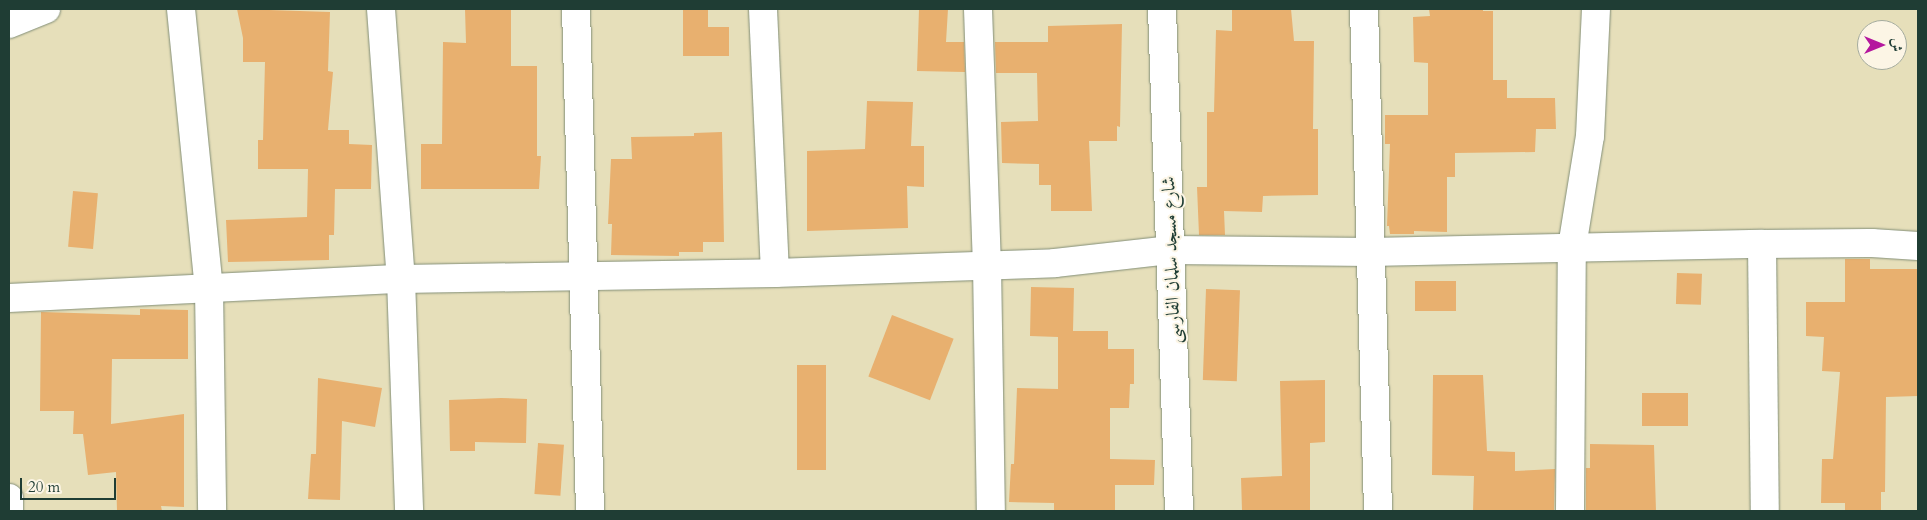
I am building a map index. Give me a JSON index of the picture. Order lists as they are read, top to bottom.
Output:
{
  "streets": {
    "street": ["شارع مسجد سلمان الفارسى"]
  },
  "scale_bar": "20 m",
  "north": "right"
}
